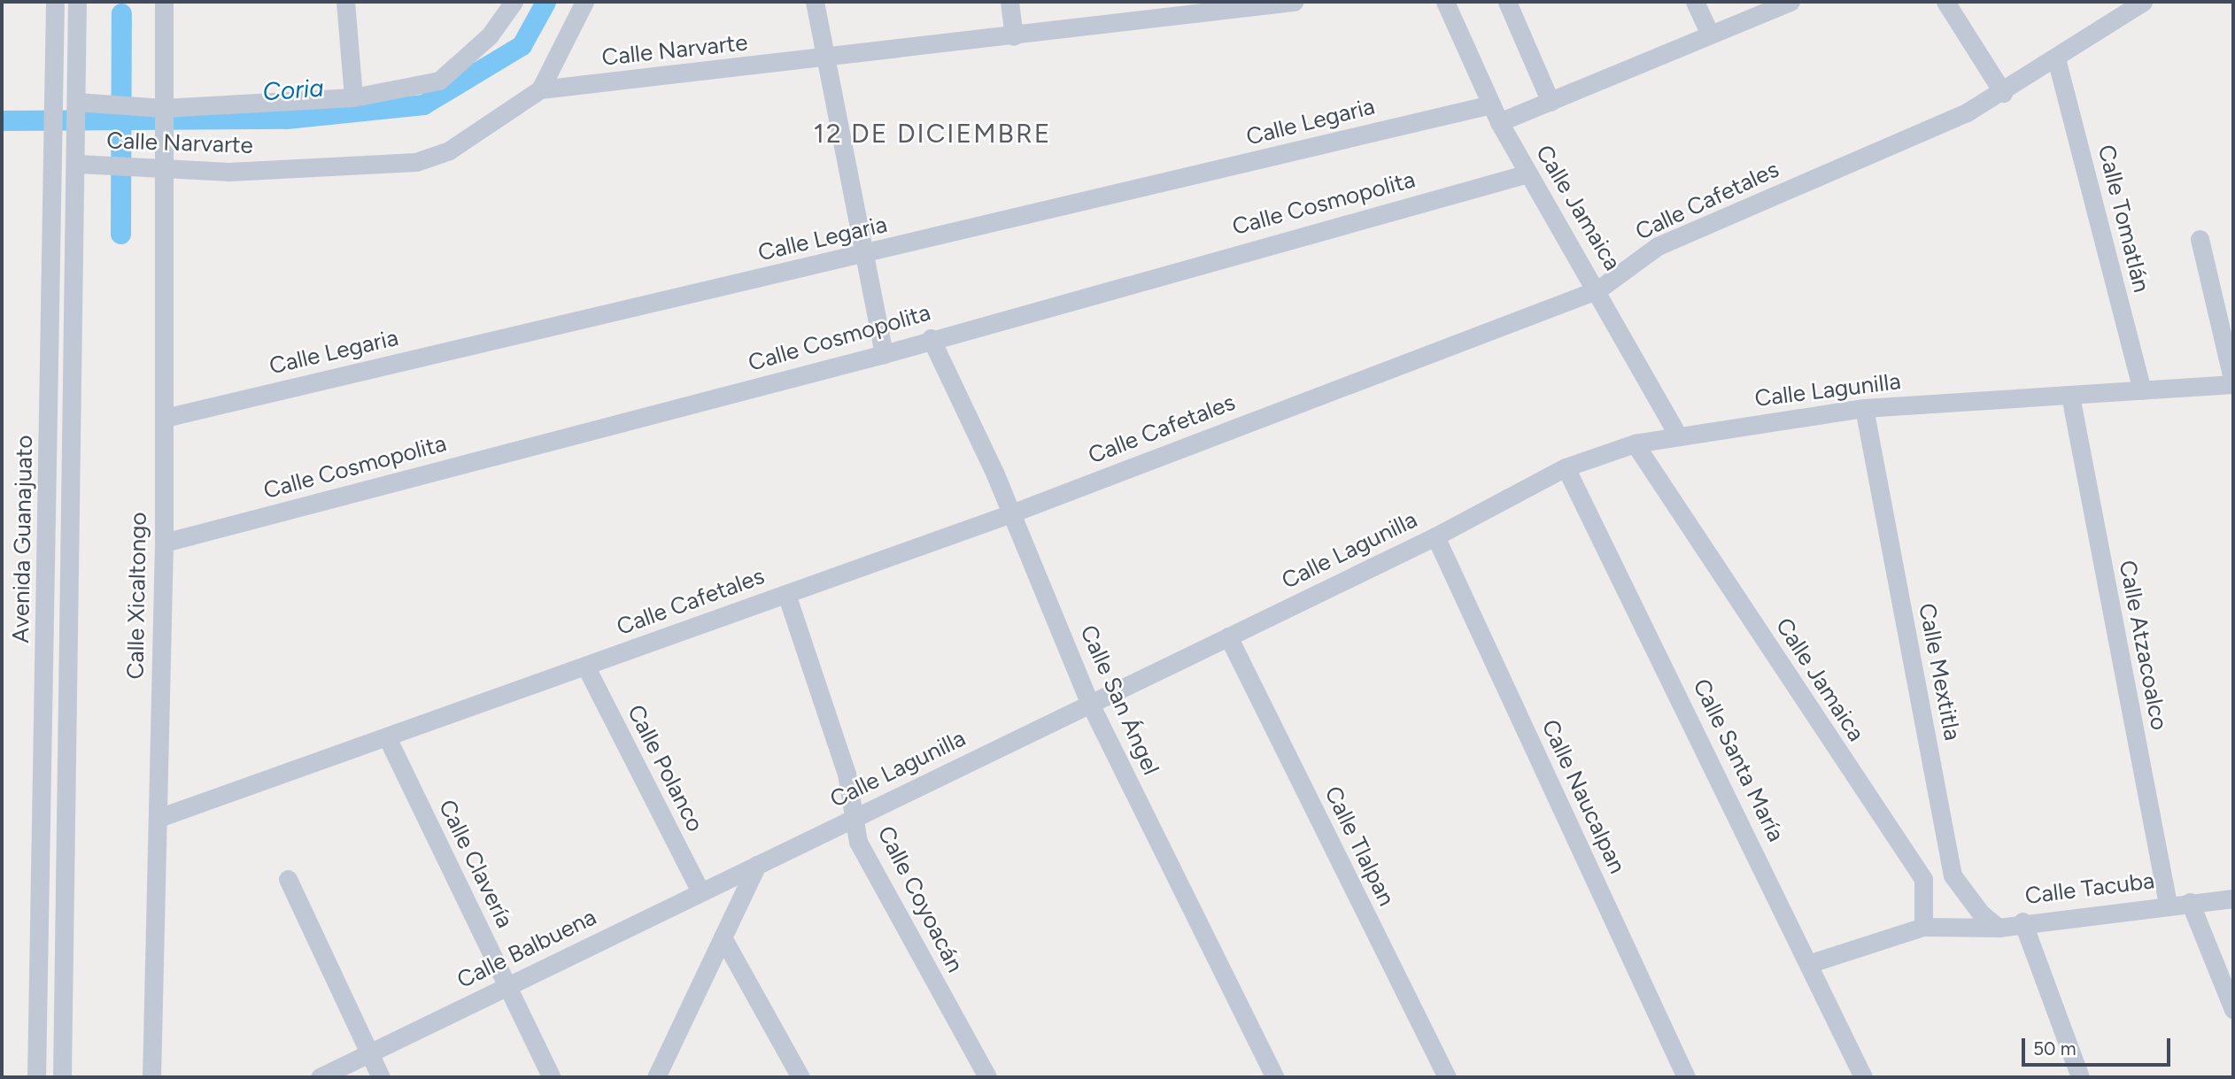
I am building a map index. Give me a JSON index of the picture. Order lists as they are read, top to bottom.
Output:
{
  "streets": {
    "street": [
      "Calle Narvarte",
      "Calle Legaria",
      "Calle Cafetales",
      "Calle Cosmopolita",
      "Calle Jamaica",
      "Calle Tomatlán",
      "Calle Lagunilla",
      "Avenida Guanajuato",
      "Calle Xicaltongo",
      "Calle Atzacoalco",
      "Calle Mextitla",
      "Calle San Ángel",
      "Calle Santa María",
      "Calle Polanco",
      "Calle Naucalpan",
      "Calle Tlalpan",
      "Calle Clavería",
      "Calle Tacuba",
      "Calle Coyoacán",
      "Calle Balbuena"
    ]
  },
  "crossings": [
    ["Calle Narvarte", "Avenida Guanajuato"],
    ["Calle Narvarte", "Calle Xicaltongo"],
    ["Calle Legaria", "Calle Jamaica"],
    ["Calle Legaria", "Calle Xicaltongo"],
    ["Calle Cafetales", "Calle Jamaica"],
    ["Calle Cafetales", "Calle Tomatlán"],
    ["Calle Cafetales", "Calle Xicaltongo"],
    ["Calle Cafetales", "Calle San Ángel"],
    ["Calle Cafetales", "Calle Polanco"],
    ["Calle Cafetales", "Calle Clavería"],
    ["Calle Cafetales", "Calle Coyoacán"],
    ["Calle Cosmopolita", "Calle Jamaica"],
    ["Calle Cosmopolita", "Calle Xicaltongo"],
    ["Calle Cosmopolita", "Calle San Ángel"],
    ["Calle Jamaica", "Calle Lagunilla"],
    ["Calle Tomatlán", "Calle Lagunilla"],
    ["Calle Lagunilla", "Calle Atzacoalco"],
    ["Calle Lagunilla", "Calle Mextitla"],
    ["Calle Lagunilla", "Calle San Ángel"],
    ["Calle Lagunilla", "Calle Santa María"],
    ["Calle Lagunilla", "Calle Naucalpan"],
    ["Calle Lagunilla", "Calle Tlalpan"],
    ["Calle Lagunilla", "Calle Coyoacán"],
    ["Calle Lagunilla", "Calle Balbuena"],
    ["Calle Atzacoalco", "Calle Tacuba"],
    ["Calle Mextitla", "Calle Tacuba"],
    ["Calle Polanco", "Calle Balbuena"],
    ["Calle Clavería", "Calle Balbuena"]
  ],
  "districts": ["12 DE DICIEMBRE"],
  "water": ["Coria"],
  "scale_bar": "50 m"
}
